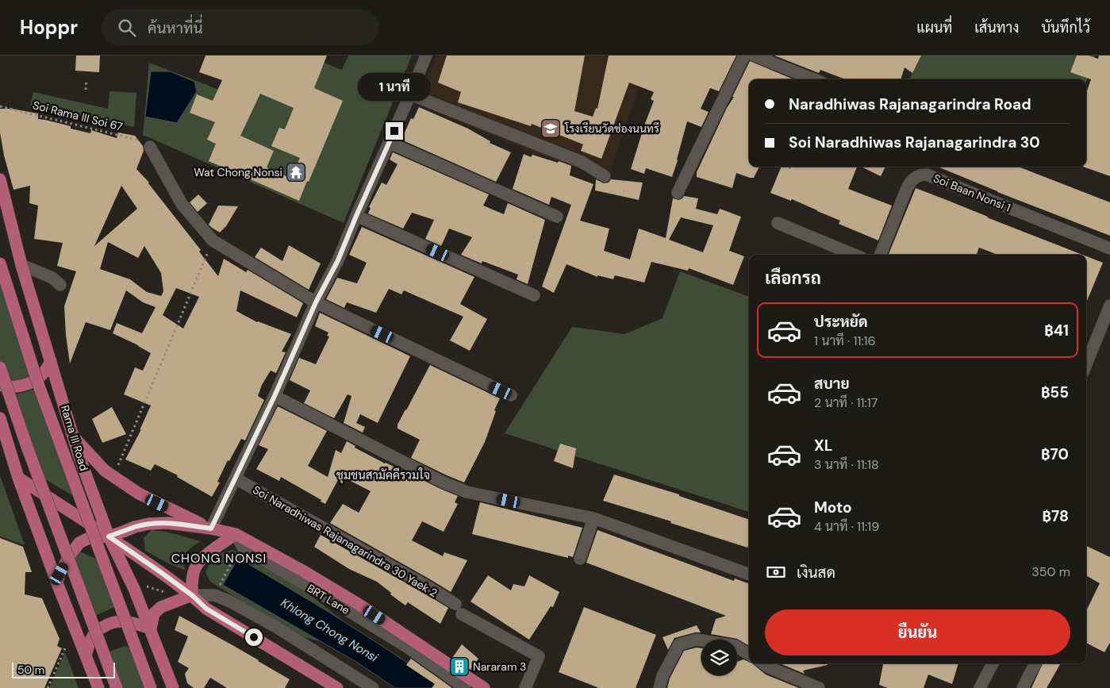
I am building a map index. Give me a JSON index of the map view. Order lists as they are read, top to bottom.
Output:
{
  "streets": {
    "main road": ["Rama III Road"],
    "street": ["Soi Baan Nonsi 1", "Soi Naradhiwas Rajanagarindra 30 Yaek 2", "BRT Lane"],
    "path": ["Soi Rama III Soi 67"]
  },
  "districts": ["ชุมชนสามัคคีรวมใจ", "CHONG NONSI"],
  "water": ["Khlong Chong Nonsi"],
  "places": {
    "school or university": ["โรงเรียนวัดช่องนนทรี"],
    "temple": ["Wat Chong Nonsi"],
    "building": ["Nararam 3"]
  },
  "scale_bar": "50 m",
  "page": {
    "header": "Hoppr",
    "search": "ค้นหาที่นี่",
    "nav": ["แผนที่", "เส้นทาง", "บันทึกไว้"],
    "bubble": "1 นาที",
    "banner": ["Naradhiwas Rajanagarindra Road", "Soi Naradhiwas Rajanagarindra 30"],
    "heading": "เลือกรถ",
    "list": [
      {
        "name": "ประหยัด",
        "note": "1 นาที · 11:16",
        "value": "฿41"
      },
      {
        "name": "สบาย",
        "note": "2 นาที · 11:17",
        "value": "฿55"
      },
      {
        "name": "XL",
        "note": "3 นาที · 11:18",
        "value": "฿70"
      },
      {
        "name": "Moto",
        "note": "4 นาที · 11:19",
        "value": "฿78"
      }
    ],
    "pay": ["เงินสด", "350 m"],
    "buttons": "ยืนยัน",
    "scale": "50 m"
  }
}
